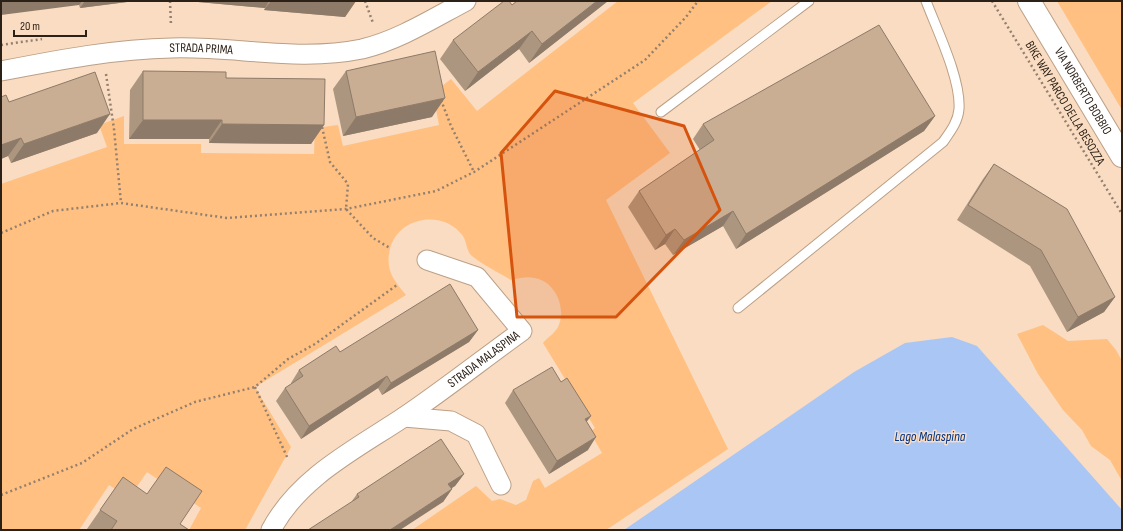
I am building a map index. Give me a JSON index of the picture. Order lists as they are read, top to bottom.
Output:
{
  "streets": {
    "street": ["STRADA PRIMA", "VIA NORBERTO BOBBIO", "STRADA MALASPINA"],
    "path": ["BIKE WAY PARCO DELLA BESOZZA"]
  },
  "water": ["Lago Malaspina"],
  "scale_bar": "20 m"
}
